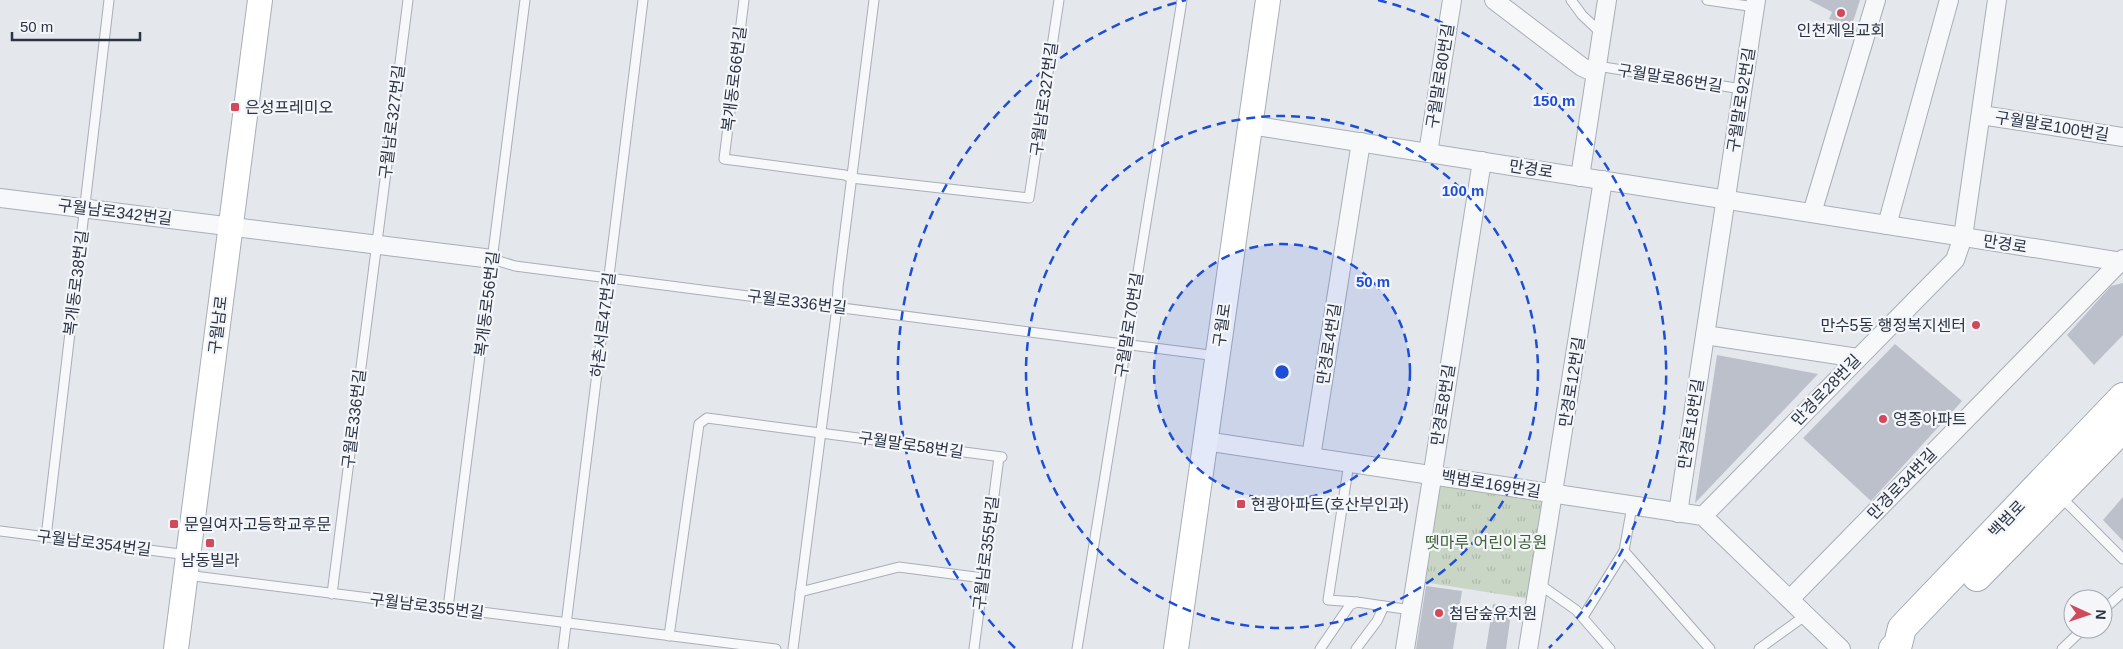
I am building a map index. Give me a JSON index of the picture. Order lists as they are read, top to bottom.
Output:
{
  "streets": {
    "main road": ["구월남로", "구월로", "백범로"],
    "street": [
      "구월말로80번길",
      "구월말로86번길",
      "구월말로92번길",
      "구월말로100번길",
      "만경로",
      "구월남로342번길",
      "구월로336번길",
      "만경로4번길",
      "만경로12번길",
      "만경로28번길",
      "만경로8번길",
      "만경로18번길",
      "백범로169번길",
      "만경로34번길"
    ],
    "lane": [
      "복개동로66번길",
      "구월남로327번길",
      "복개동로38번길",
      "복개동로56번길",
      "하촌서로47번길",
      "구월말로70번길",
      "구월말로58번길",
      "구월남로354번길",
      "구월남로355번길"
    ]
  },
  "crossings": [
    ["구월말로80번길", "만경로"],
    ["구월말로86번길", "구월말로92번길"],
    ["구월말로86번길", "만경로"],
    ["복개동로66번길", "구월남로327번길"],
    ["구월남로327번길", "구월로336번길"],
    ["구월말로92번길", "만경로"],
    ["구월말로92번길", "만경로18번길"],
    ["구월말로100번길", "만경로"],
    ["구월말로100번길", "만경로28번길"],
    ["만경로", "구월로"],
    ["만경로", "만경로4번길"],
    ["만경로", "만경로12번길"],
    ["만경로", "만경로28번길"],
    ["만경로", "만경로8번길"],
    ["만경로", "만경로18번길"],
    ["만경로", "만경로34번길"],
    ["구월남로342번길", "복개동로38번길"],
    ["구월남로342번길", "구월로336번길"],
    ["구월남로342번길", "구월남로"],
    ["복개동로38번길", "구월남로354번길"],
    ["구월로336번길", "복개동로56번길"],
    ["구월로336번길", "구월남로"],
    ["구월로336번길", "하촌서로47번길"],
    ["구월로336번길", "구월말로70번길"],
    ["구월로336번길", "구월로"],
    ["구월로336번길", "구월남로355번길"],
    ["복개동로56번길", "구월남로355번길"],
    ["구월남로", "구월남로354번길"],
    ["구월남로", "구월남로355번길"],
    ["하촌서로47번길", "구월남로355번길"],
    ["구월로", "백범로169번길"],
    ["만경로4번길", "백범로169번길"],
    ["만경로12번길", "백범로169번길"],
    ["만경로28번길", "백범로169번길"],
    ["만경로8번길", "백범로169번길"],
    ["만경로18번길", "백범로169번길"],
    ["구월말로58번길", "구월남로355번길"],
    ["구월남로354번길", "구월남로355번길"]
  ],
  "parks": ["뗏마루 어린이공원"],
  "places": {
    "other": [
      "인천제일교회",
      "만수5동 행정복지센터",
      "영종아파트",
      "첨담숲유치원"
    ],
    "transit": [
      "은성프레미오",
      "현광아파트(호산부인과)",
      "문일여자고등학교후문",
      "남동빌라"
    ]
  },
  "scale_bar": "50 m",
  "north": "right",
  "rings": ["150 m", "100 m", "50 m"]
}
